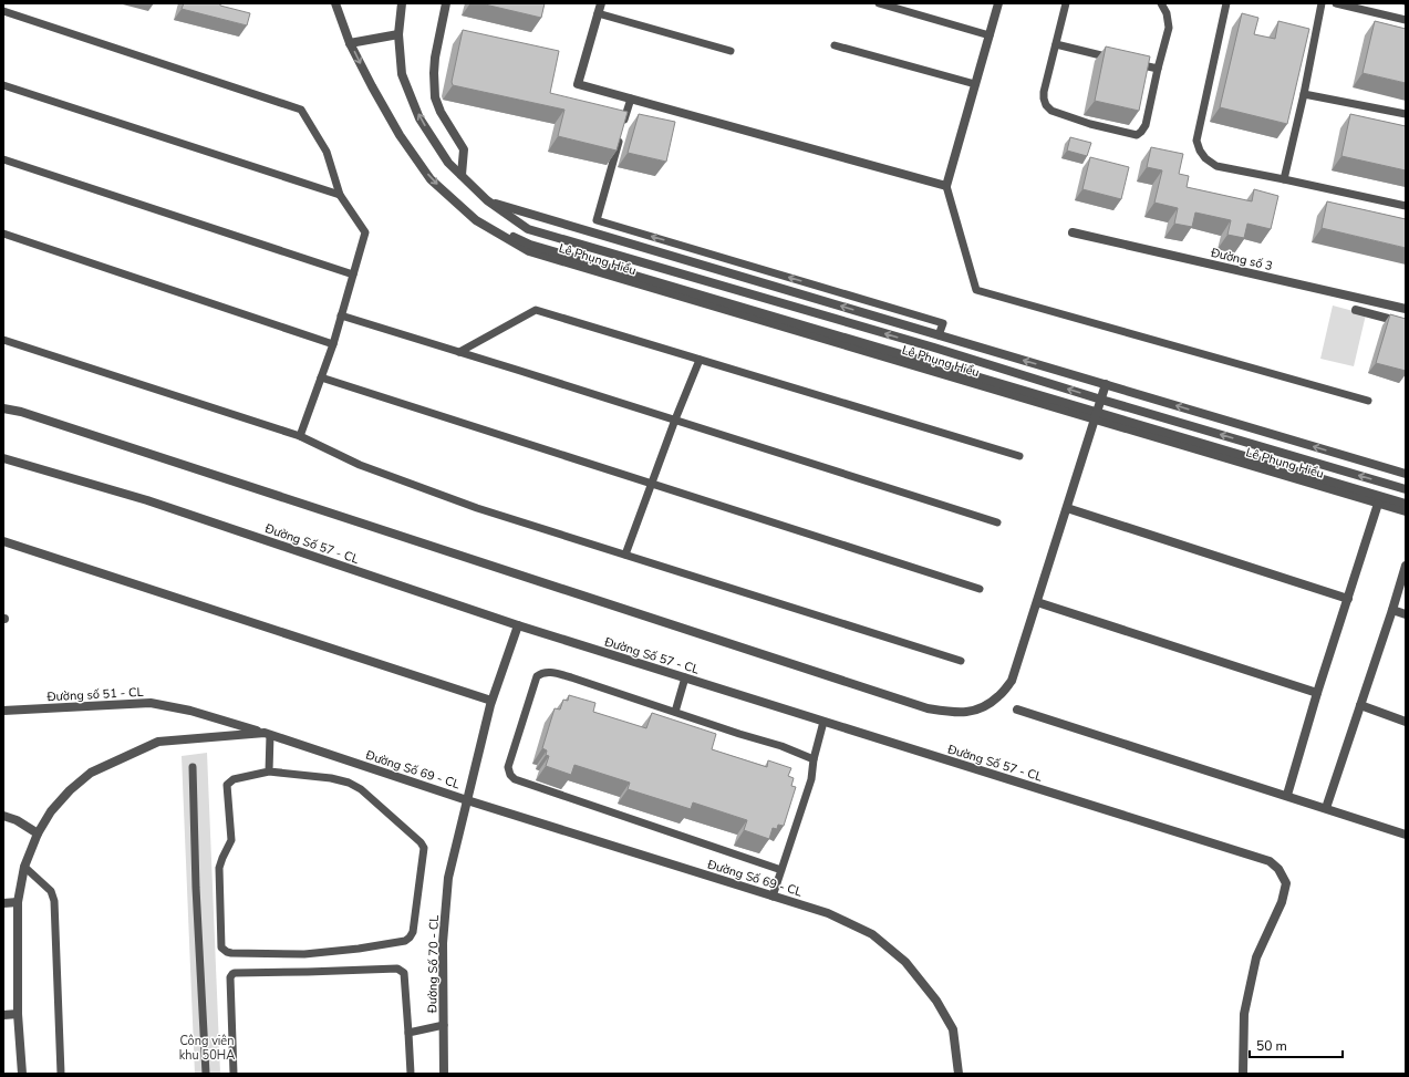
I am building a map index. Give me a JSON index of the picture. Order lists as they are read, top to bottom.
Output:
{
  "streets": {
    "street": [
      "Lê Phụng Hiểu",
      "Đường số 3",
      "Đường Số 57 - CL",
      "Đường số 51 - CL",
      "Đường Số 69 - CL",
      "Đường Số 70 - CL"
    ]
  },
  "crossings": [
    ["Đường Số 57 - CL", "Đường Số 70 - CL"],
    ["Đường số 51 - CL", "Đường Số 69 - CL"],
    ["Đường Số 69 - CL", "Đường Số 70 - CL"]
  ],
  "parks": ["Công viên khu 50HA"],
  "scale_bar": "50 m"
}
